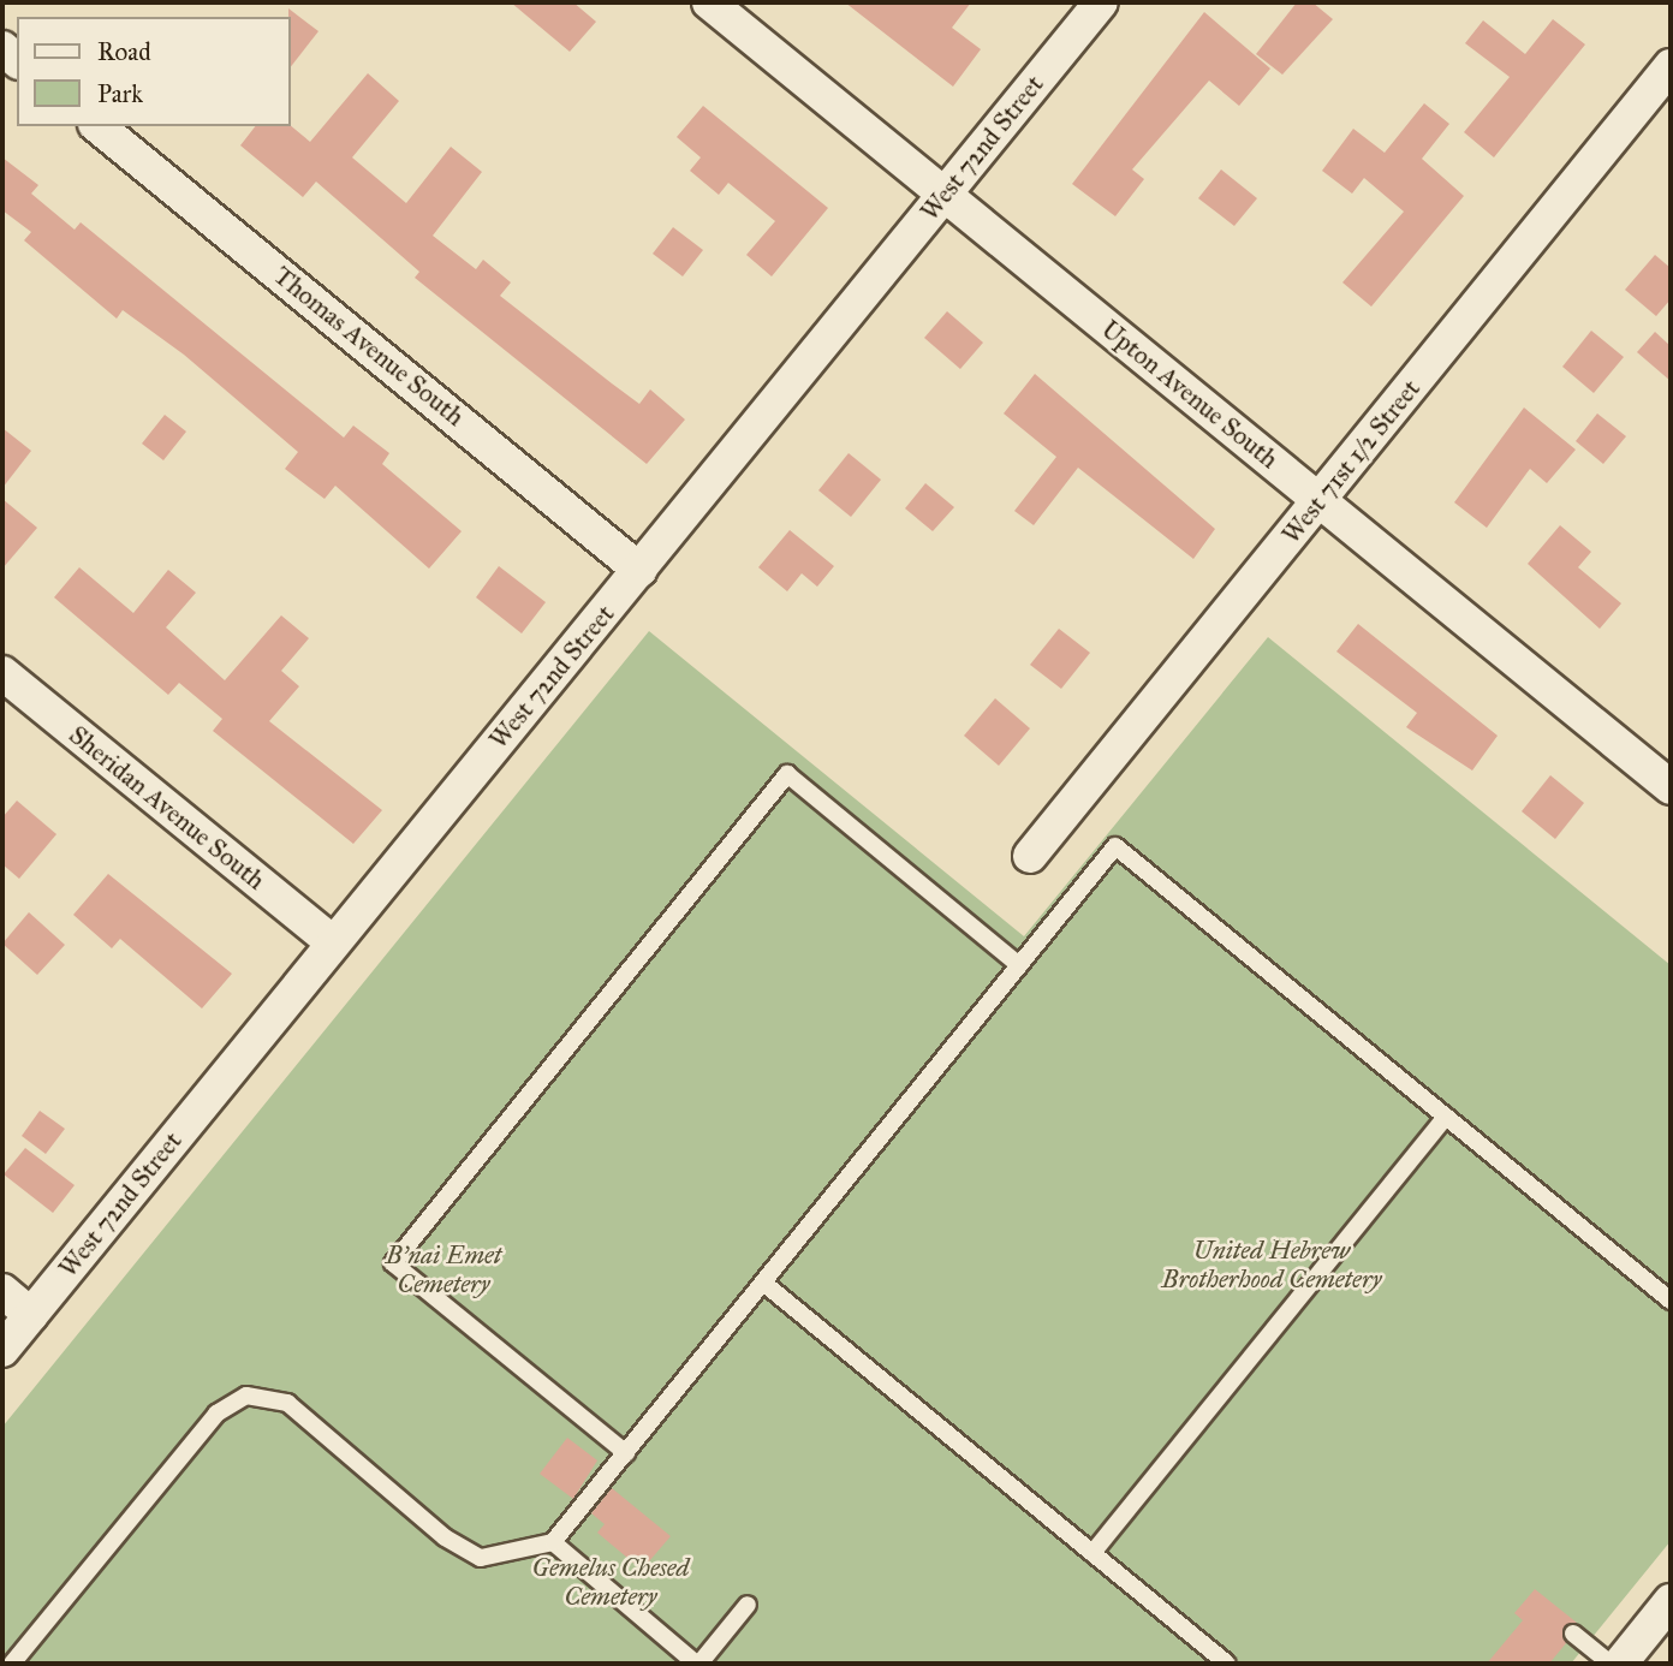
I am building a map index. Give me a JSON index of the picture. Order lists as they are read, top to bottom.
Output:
{
  "streets": {
    "street": [
      "West 72nd Street",
      "Thomas Avenue South",
      "Upton Avenue South",
      "West 71st 1/2 Street",
      "Sheridan Avenue South"
    ]
  },
  "crossings": [
    ["West 72nd Street", "Thomas Avenue South"],
    ["West 72nd Street", "Upton Avenue South"],
    ["West 72nd Street", "Sheridan Avenue South"],
    ["Upton Avenue South", "West 71st 1/2 Street"]
  ],
  "parks": ["United Hebrew Brotherhood Cemetery", "B'nai Emet Cemetery", "Gemelus Chesed Cemetery"],
  "legend": ["Road", "Park"]
}
